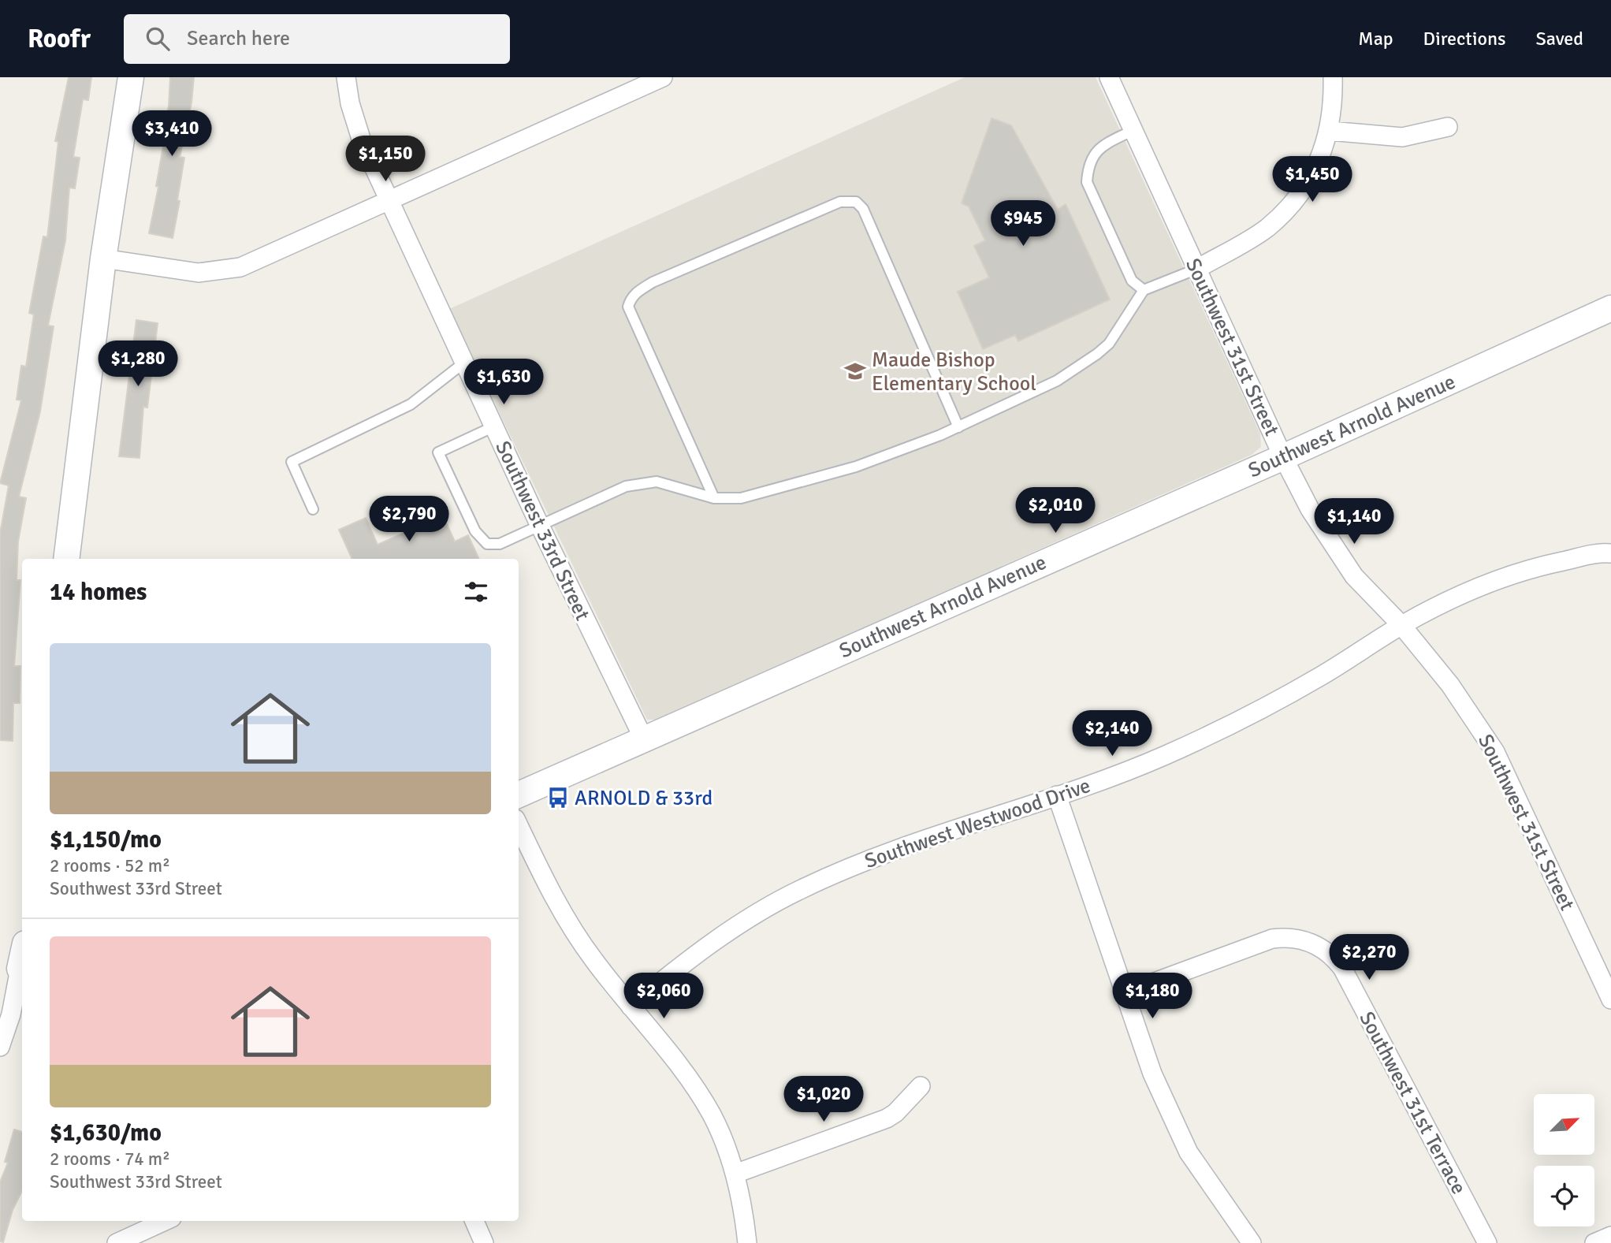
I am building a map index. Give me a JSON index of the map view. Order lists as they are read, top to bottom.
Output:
{
  "streets": {
    "street": [
      "Southwest 31st Street",
      "Southwest Arnold Avenue",
      "Southwest 33rd Street",
      "Southwest Westwood Drive",
      "Southwest 31st Terrace"
    ]
  },
  "crossings": [
    ["Southwest 31st Street", "Southwest Arnold Avenue"],
    ["Southwest 31st Street", "Southwest Westwood Drive"],
    ["Southwest Arnold Avenue", "Southwest 33rd Street"]
  ],
  "places": {
    "school or university": ["Maude Bishop Elementary School"],
    "bus stop": ["ARNOLD & 33rd"]
  },
  "north": "top right",
  "page": {
    "header": "Roofr",
    "search": "Search here",
    "nav": ["Map", "Directions", "Saved"],
    "price": [
      "$3,410",
      "$1,150",
      "$1,450",
      "$945",
      "$1,280",
      "$1,630",
      "$2,010",
      "$2,790",
      "$1,140",
      "$2,140",
      "$2,270",
      "$2,060",
      "$1,180",
      "$1,020"
    ],
    "heading": "14 homes",
    "list": [
      {
        "name": "$1,150/mo",
        "note": "2 rooms · 52 m² · Southwest 33rd Street"
      },
      {
        "name": "$1,630/mo",
        "note": "2 rooms · 74 m² · Southwest 33rd Street"
      }
    ]
  }
}
